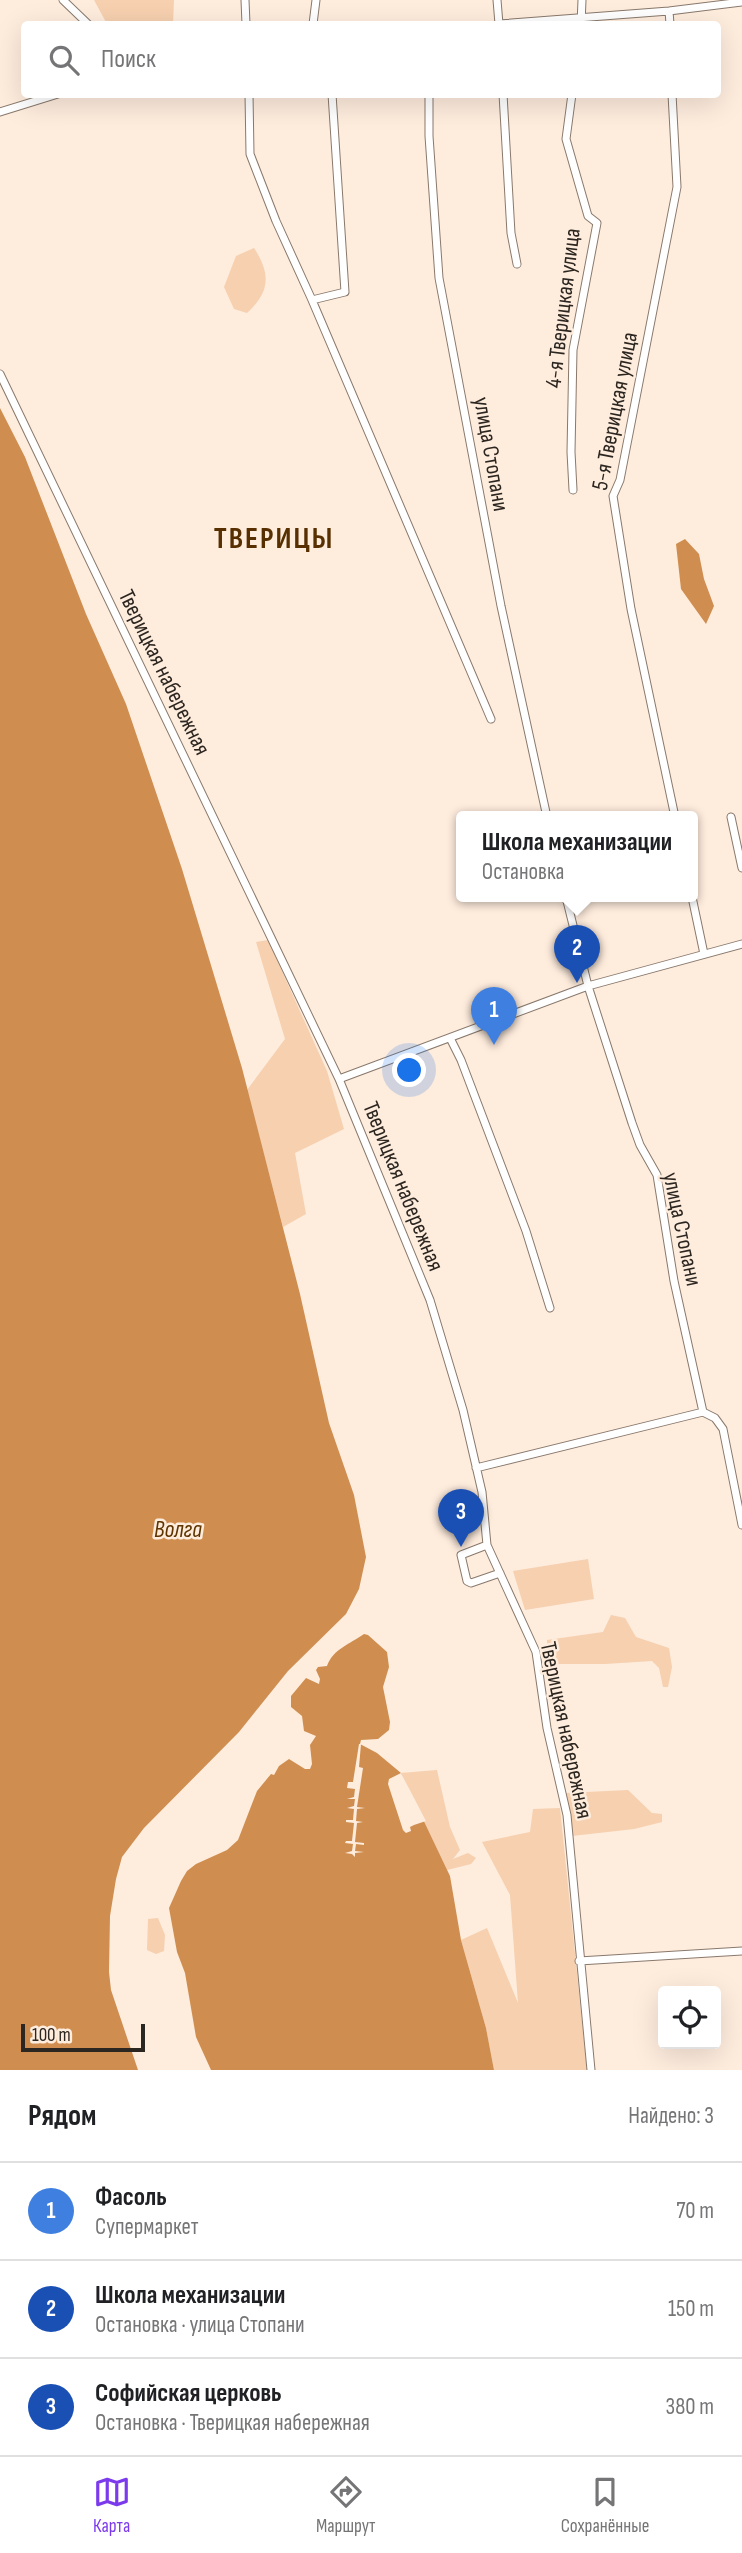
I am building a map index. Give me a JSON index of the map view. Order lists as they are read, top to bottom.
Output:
{
  "streets": {
    "street": [
      "4-я Тверицкая улица",
      "5-я Тверицкая улица",
      "улица Стопани",
      "Тверицкая набережная"
    ]
  },
  "districts": ["ТВЕРИЦЫ"],
  "water": ["Волга"],
  "scale_bar": "100 m",
  "page": {
    "search": "Поиск",
    "popup": ["Школа механизации", "Остановка"],
    "pins": ["2", "1", "3"],
    "scale": "100 m",
    "heading": ["Рядом", "Найдено: 3"],
    "list": [
      {
        "mark": "1",
        "name": "Фасоль",
        "note": "Супермаркет",
        "value": "70 m"
      },
      {
        "mark": "2",
        "name": "Школа механизации",
        "note": "Остановка · улица Стопани",
        "value": "150 m"
      },
      {
        "mark": "3",
        "name": "Софийская церковь",
        "note": "Остановка · Тверицкая набережная",
        "value": "380 m"
      }
    ],
    "nav": ["Карта", "Маршрут", "Сохранённые"]
  }
}
